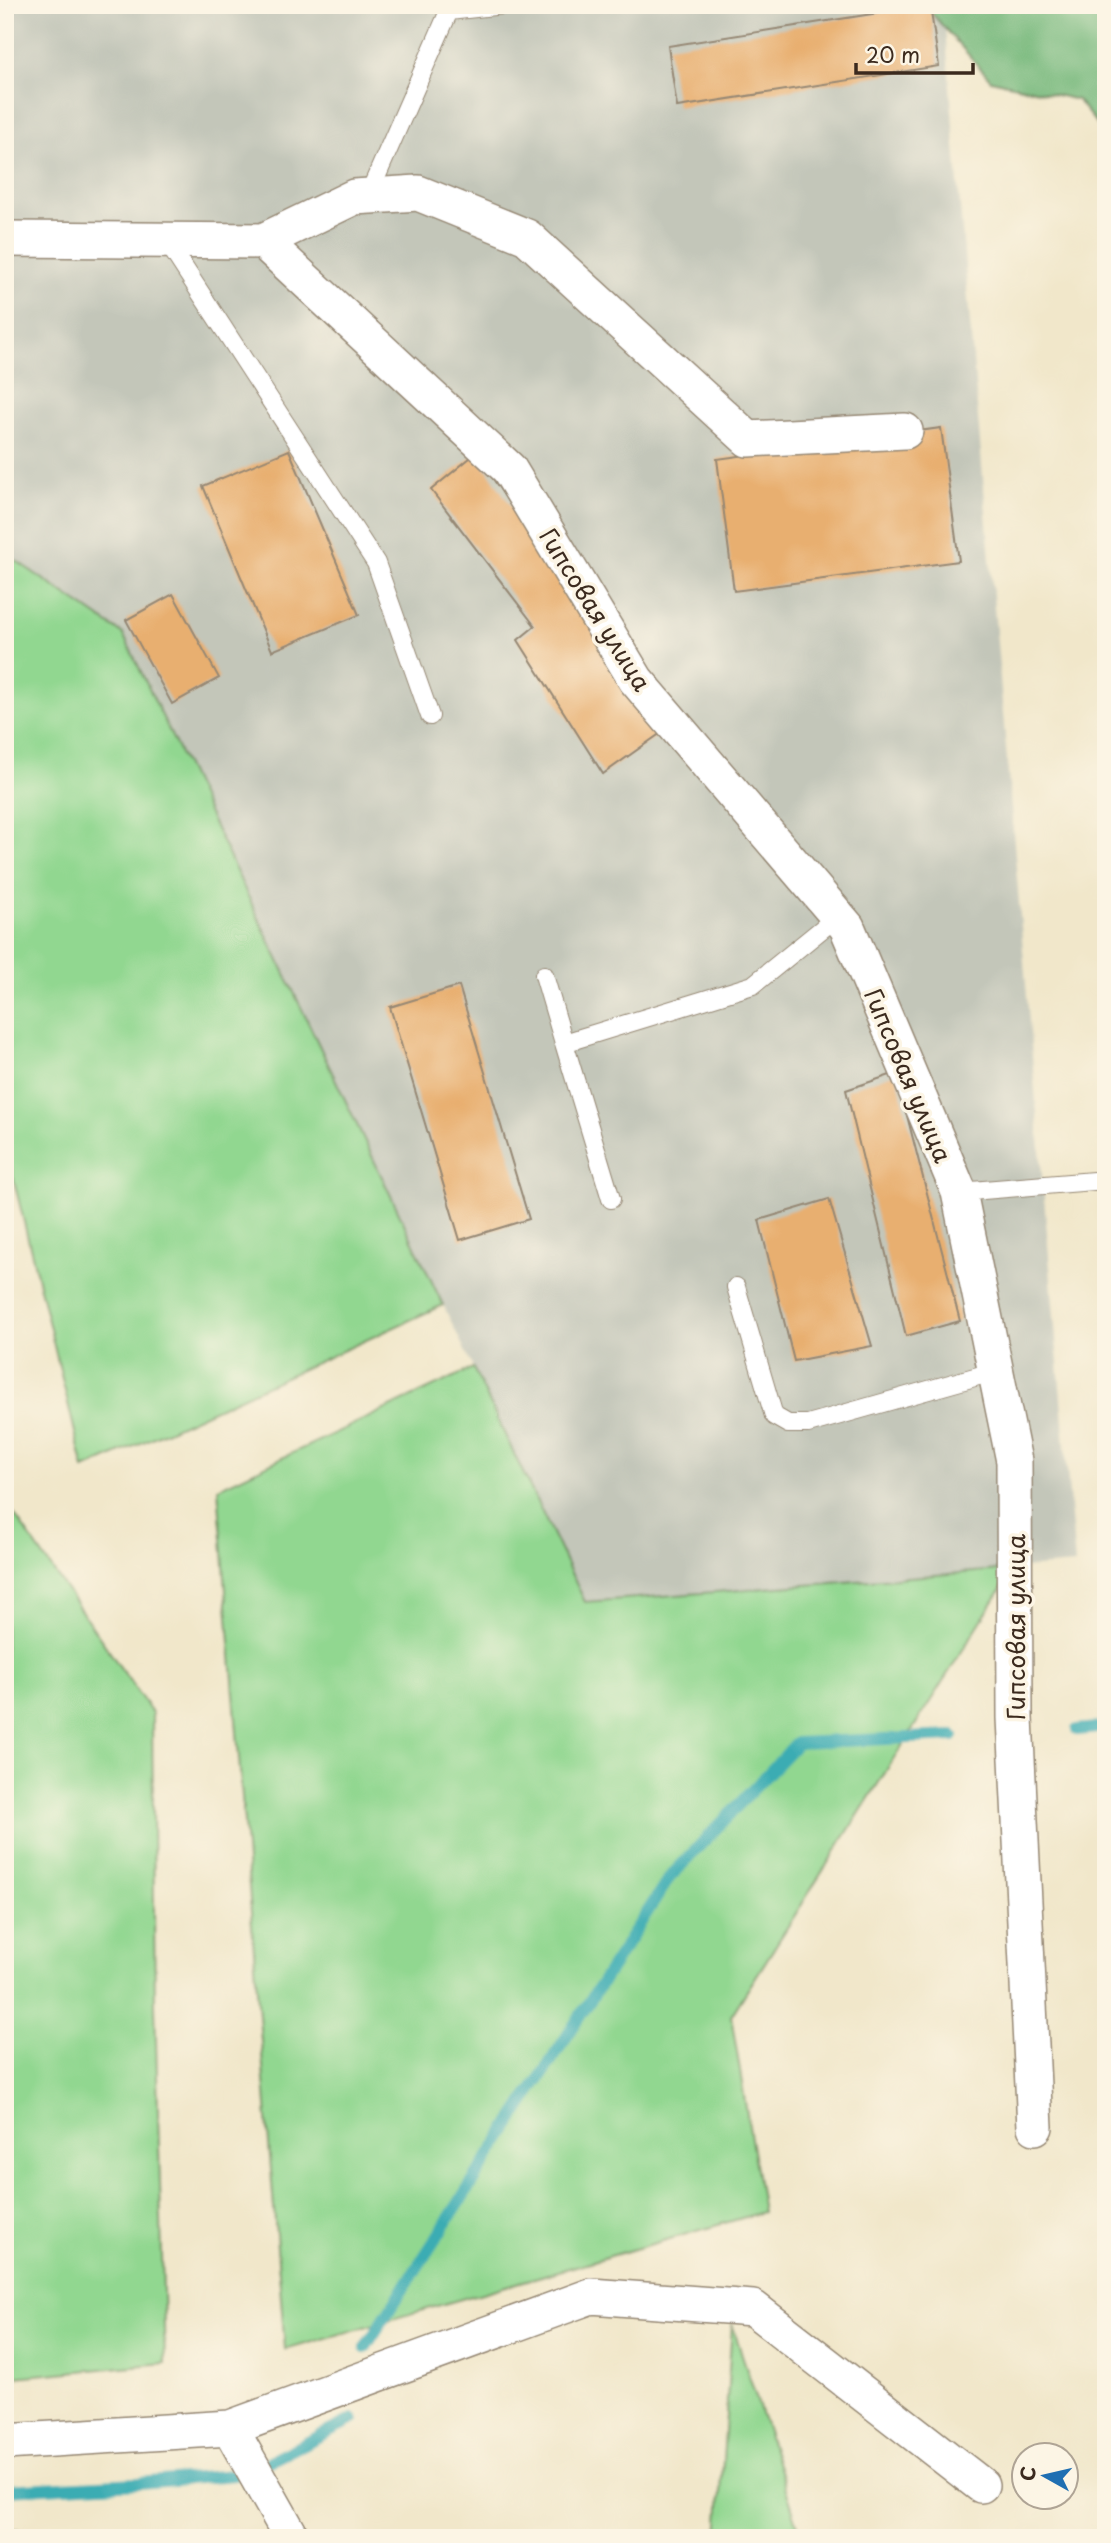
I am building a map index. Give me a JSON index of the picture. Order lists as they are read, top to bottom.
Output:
{
  "streets": {
    "street": ["Гипсовая улица"]
  },
  "scale_bar": "20 m",
  "north": "left"
}
